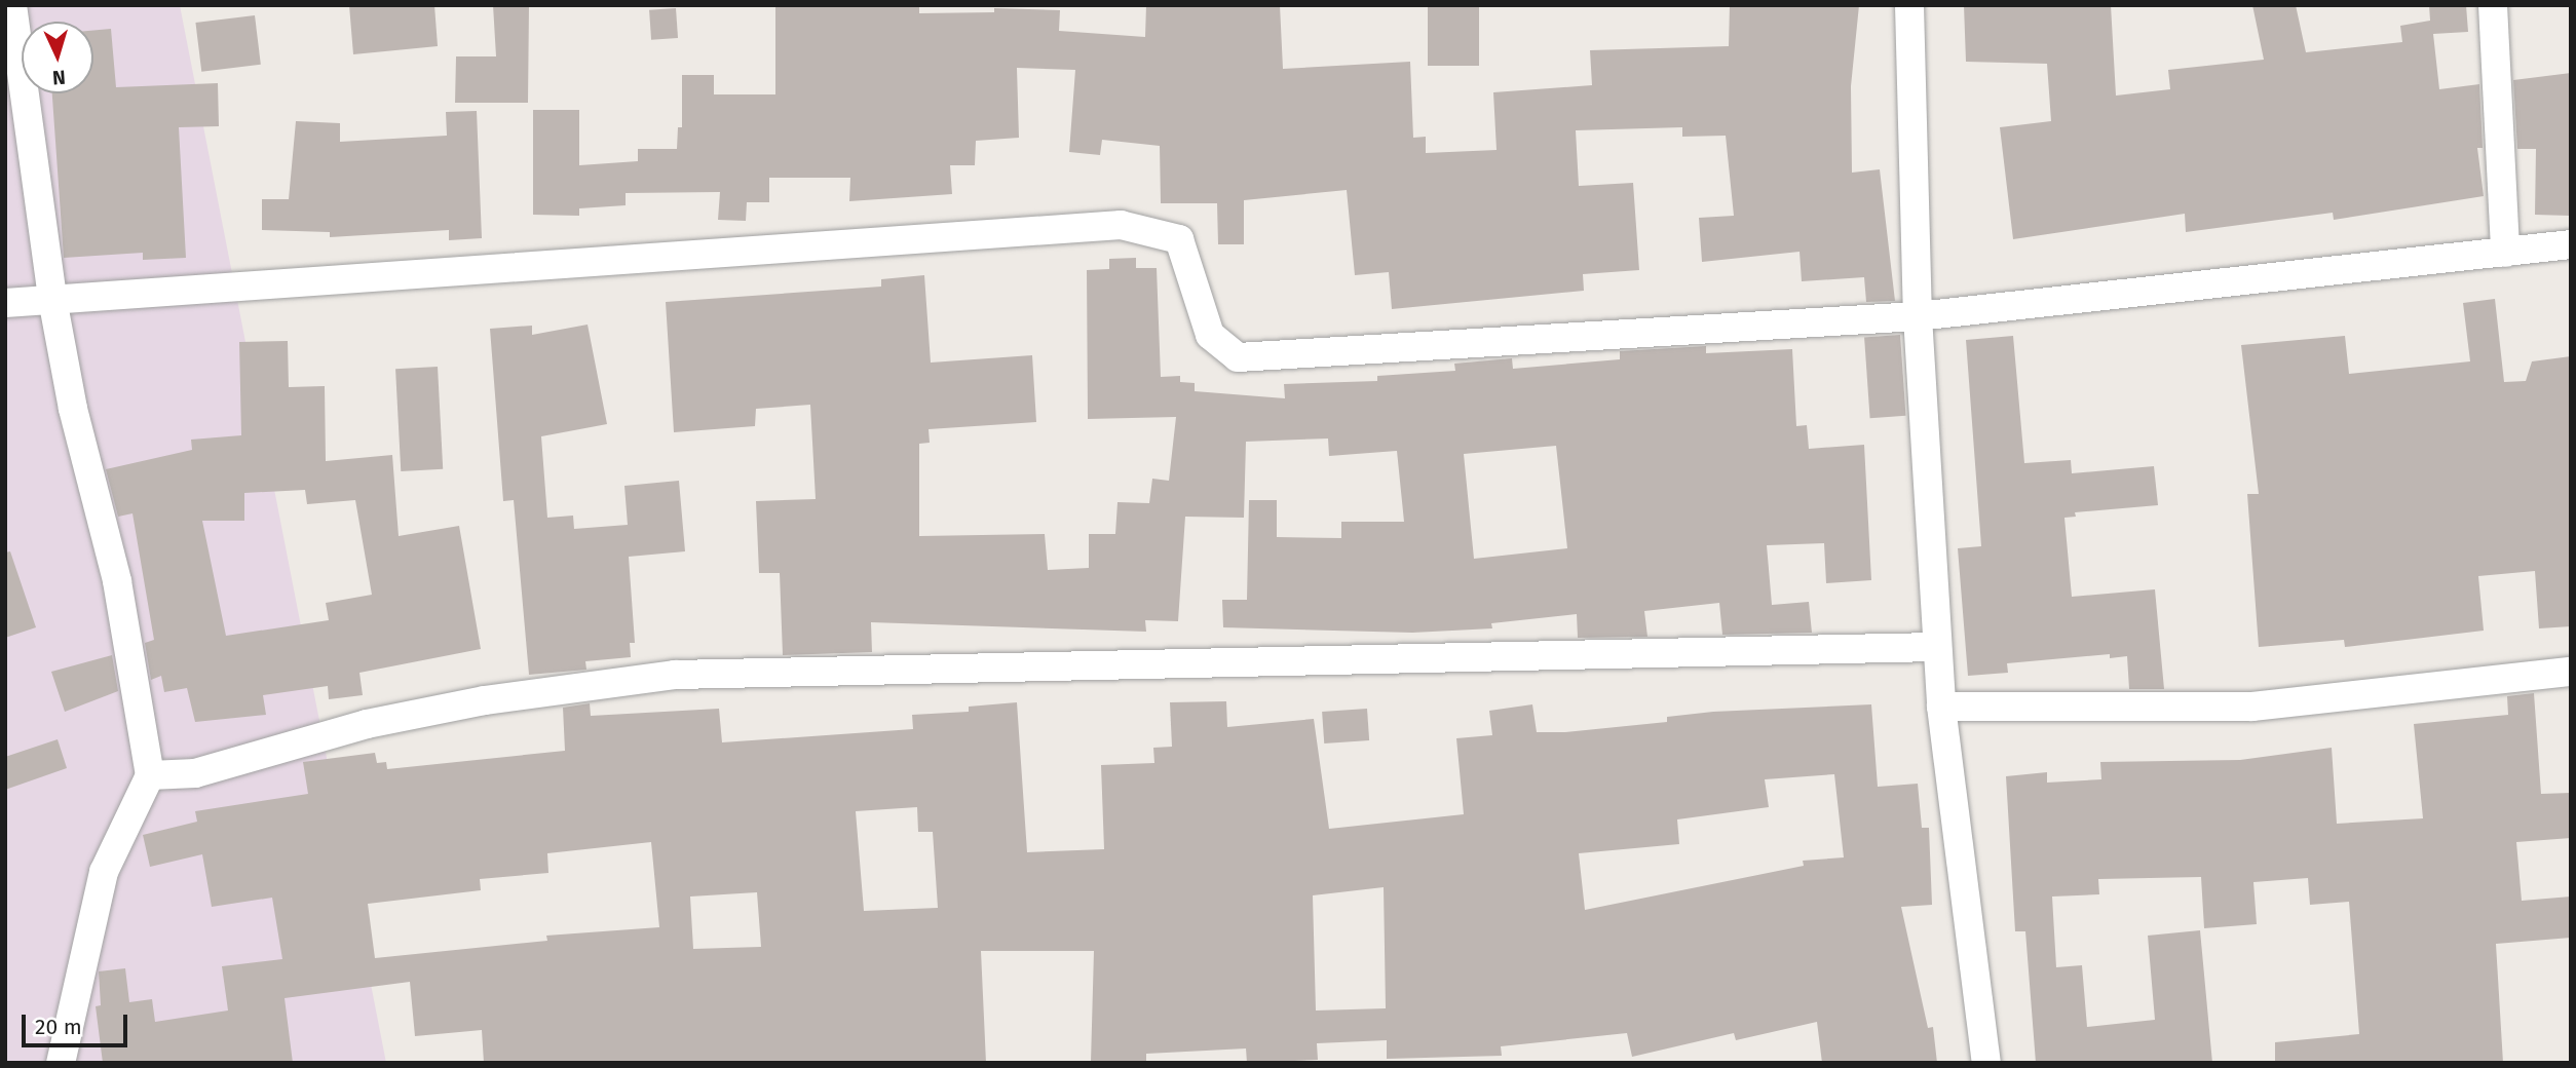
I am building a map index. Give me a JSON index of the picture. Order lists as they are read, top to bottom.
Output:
{
  "scale_bar": "20 m",
  "north": "bottom"
}
